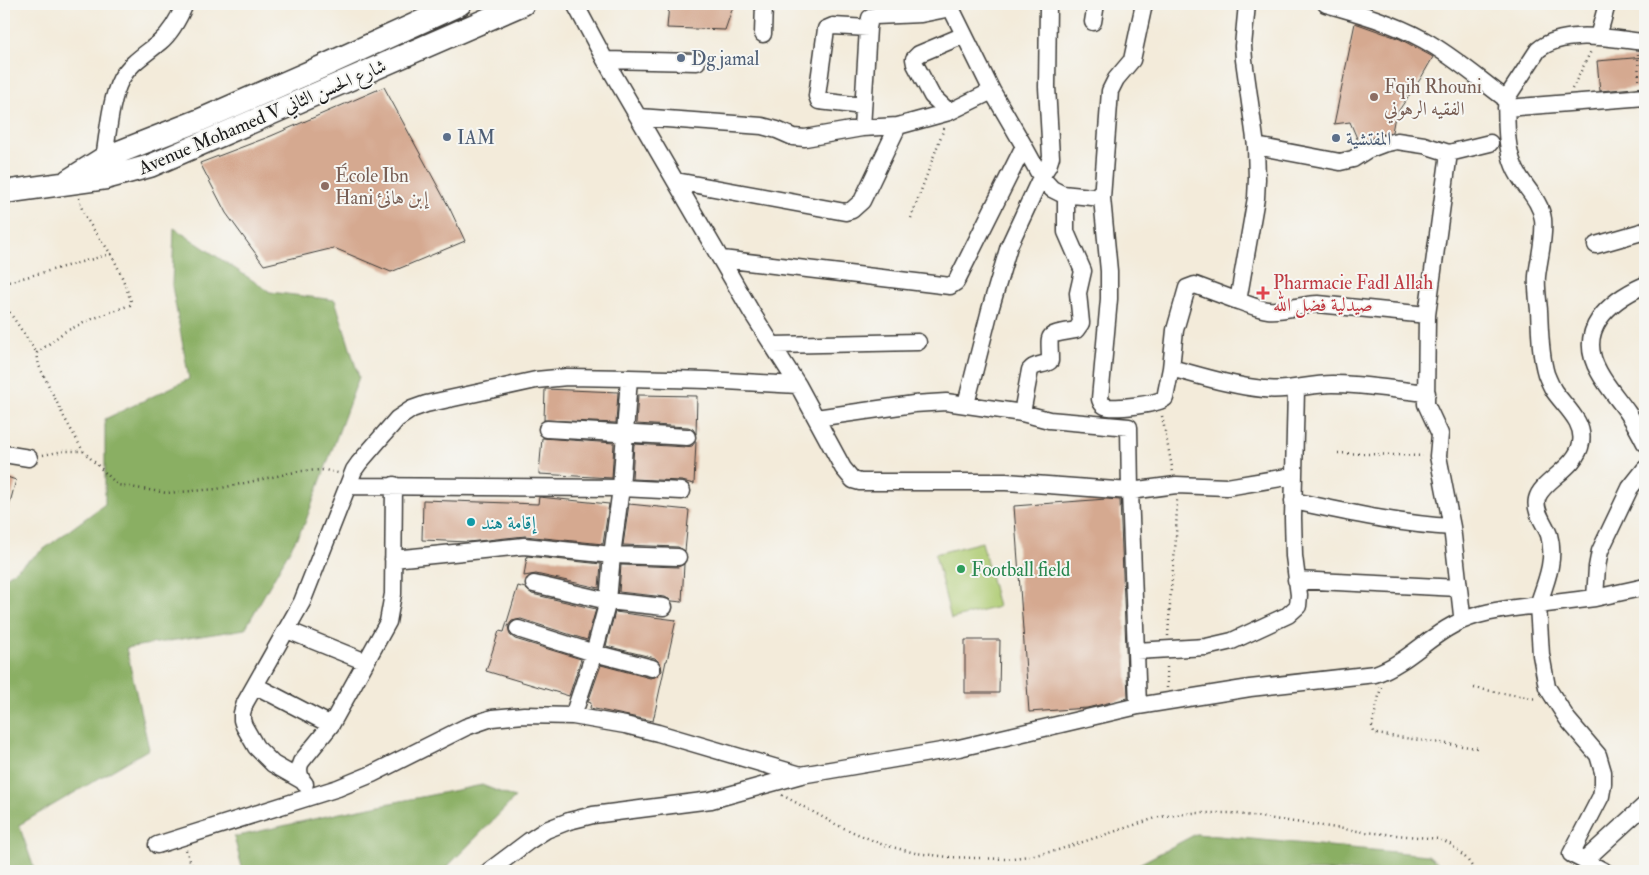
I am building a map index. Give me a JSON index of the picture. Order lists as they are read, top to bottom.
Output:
{
  "streets": {
    "main road": ["Avenue Mohamed V شارع الحسن الثاني"]
  },
  "places": {
    "other": [
      "Dg jamal",
      "Fqih Rhouni الفقيه الرهوني",
      "IAM",
      "المفتشية",
      "École Ibn Hani إبن هانئ",
      "إقامة هند",
      "Football field"
    ],
    "health": ["Pharmacie Fadl Allah صيدلية فضل الله"]
  }
}
